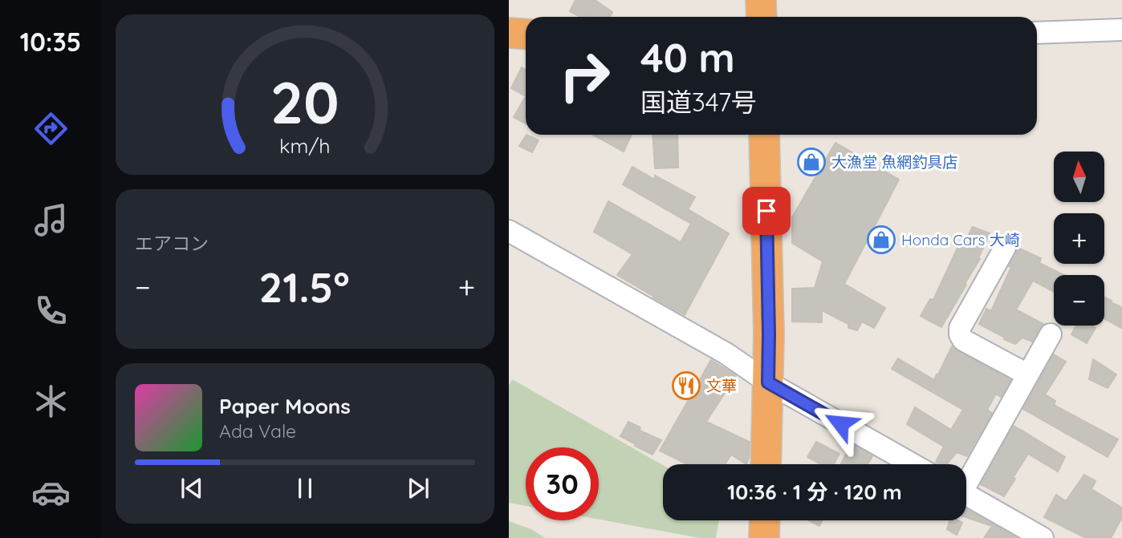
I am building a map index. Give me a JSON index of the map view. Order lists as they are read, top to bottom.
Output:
{
  "places": {
    "shop": ["大漁堂 魚網釣具店", "Honda Cars 大崎"],
    "restaurant": ["文華"]
  },
  "north": "top",
  "page": {
    "tabs": "10:35",
    "turn": ["40 m", "国道347号"],
    "map_buttons": ["+", "−"],
    "tile": "エアコン",
    "heat": ["−", "21.5°", "+"],
    "song": ["Paper Moons", "Ada Vale"],
    "limit": "30",
    "trip": "10:36 · 1 分 · 120 m",
    "gauge": ["20", "km/h"]
  }
}
